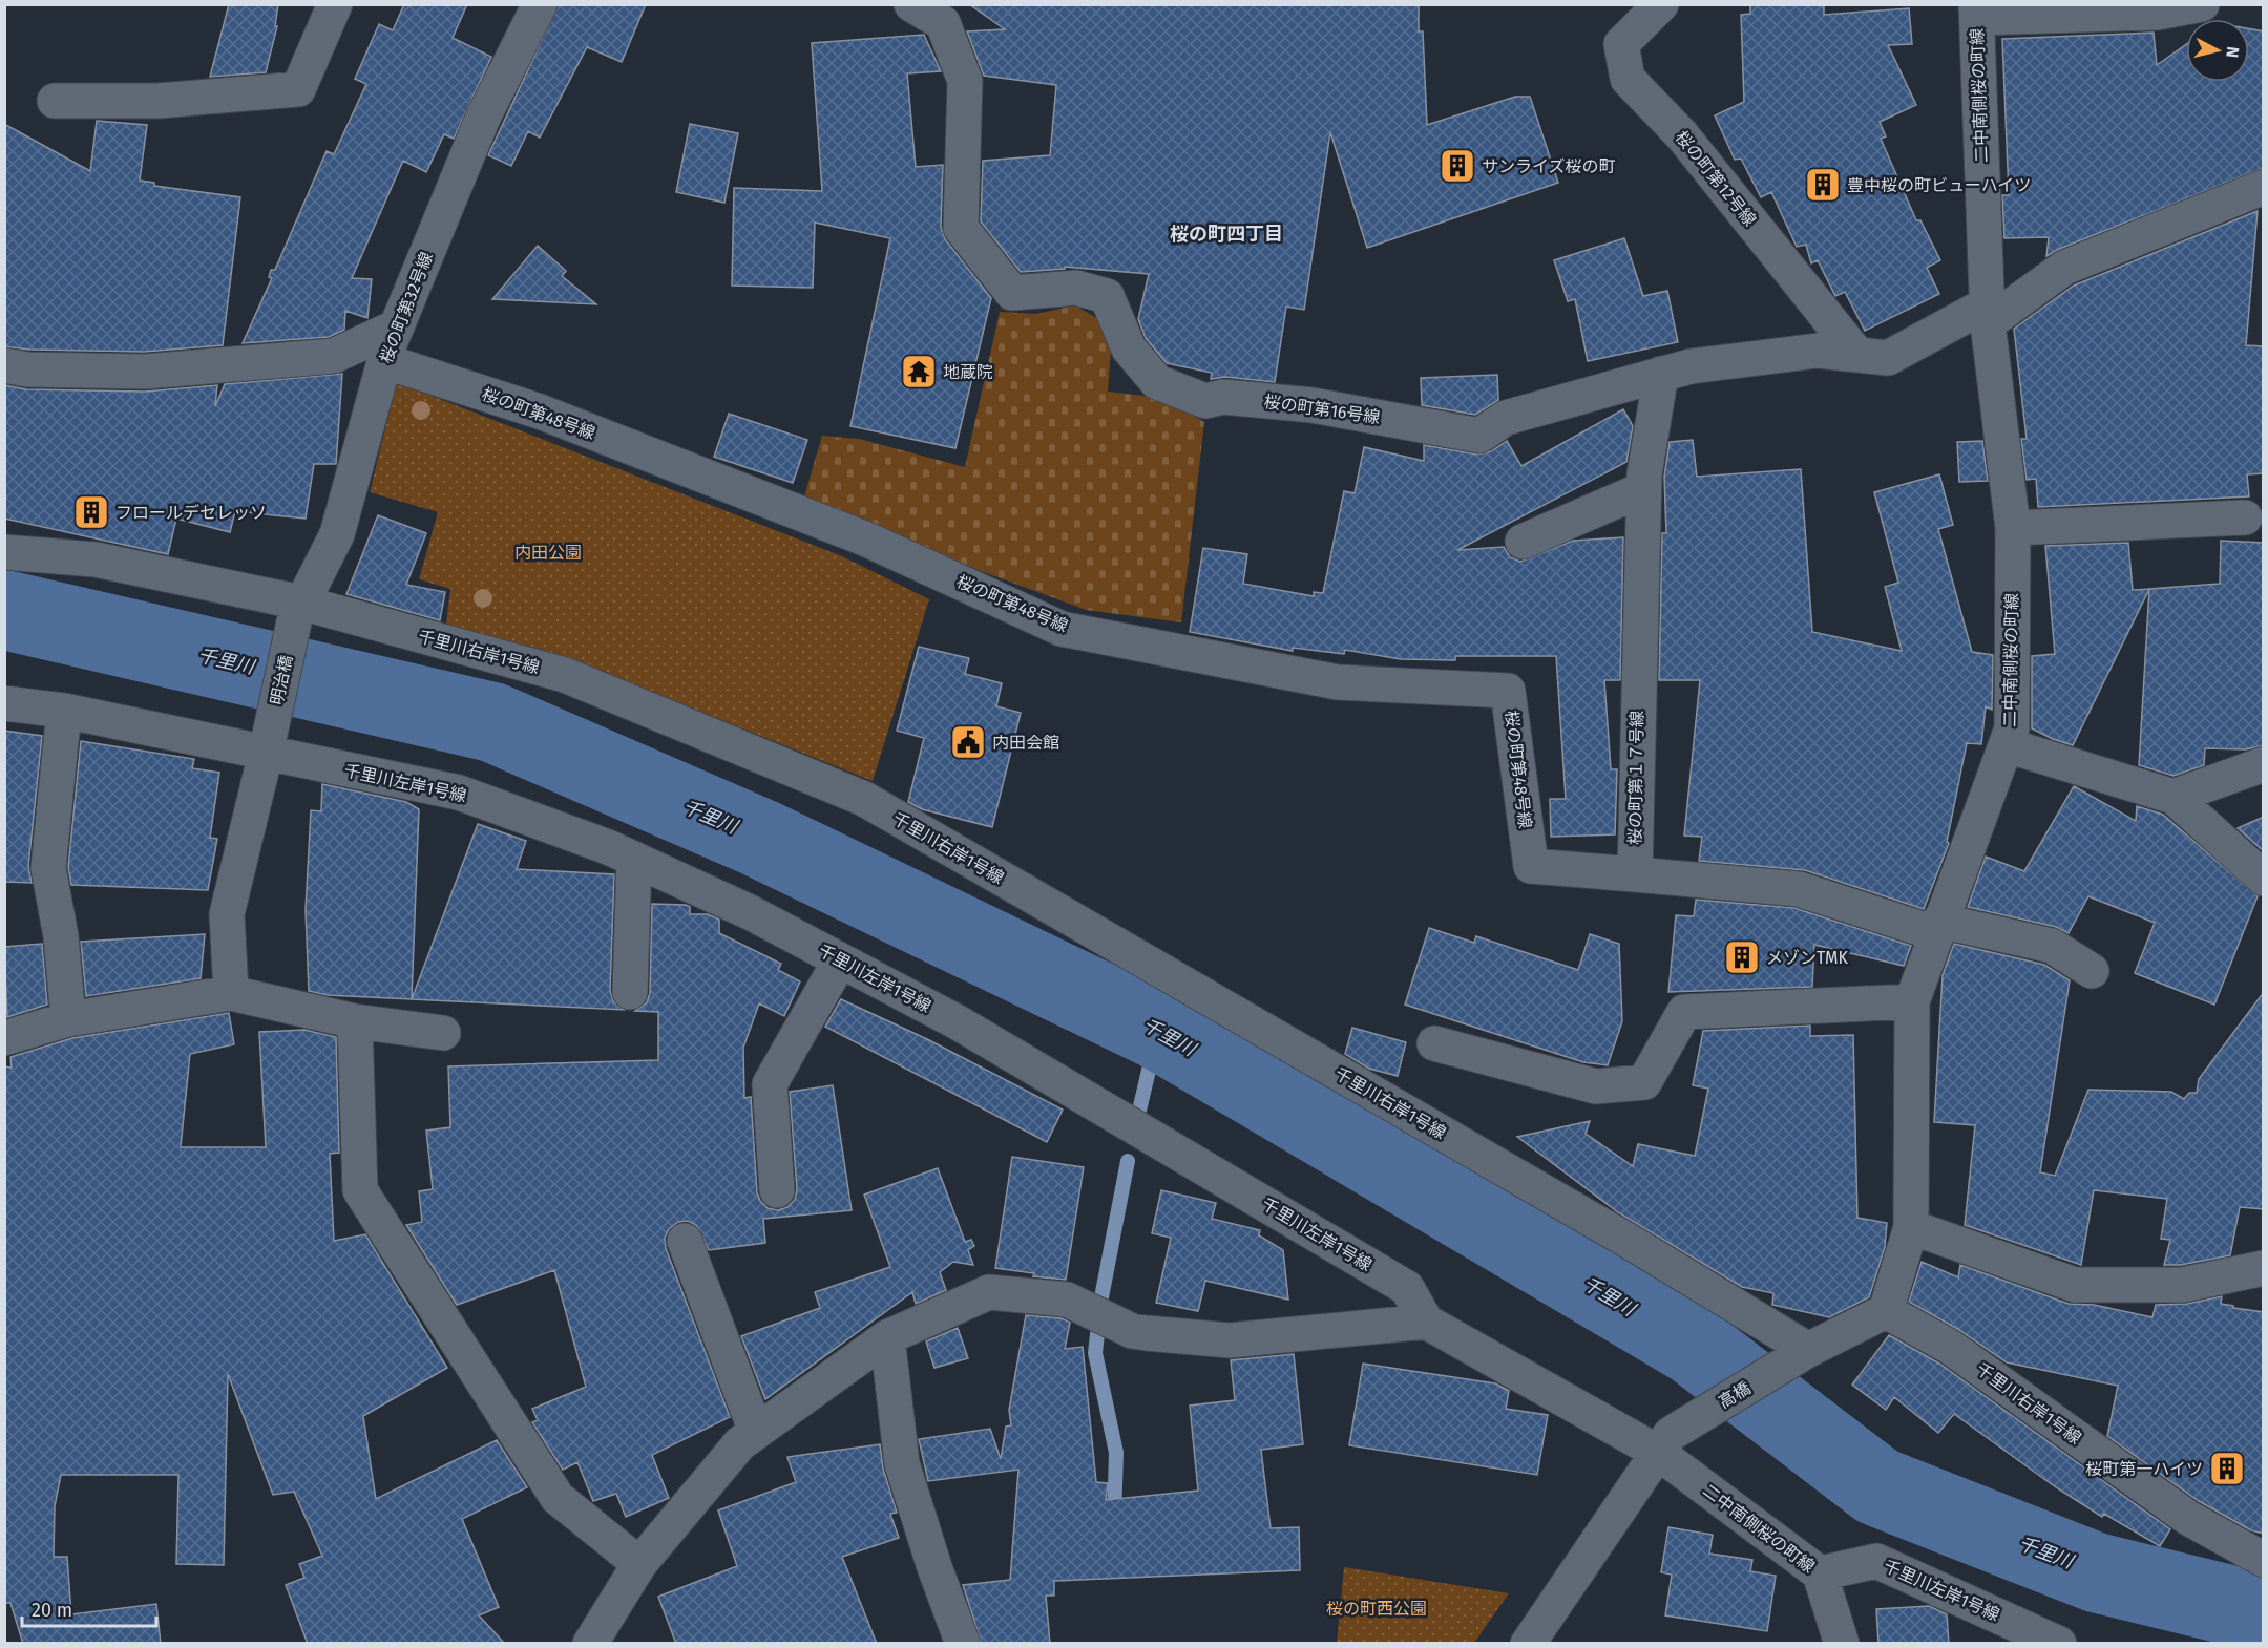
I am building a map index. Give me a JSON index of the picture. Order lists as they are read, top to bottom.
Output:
{
  "streets": {
    "street": [
      "二中南側桜の町線",
      "桜の町第12号線",
      "桜の町第32号線",
      "桜の町第16号線",
      "桜の町第48号線",
      "千里川右岸1号線",
      "明治橋",
      "桜の町第１７号線",
      "千里川左岸1号線",
      "高橋"
    ]
  },
  "crossings": [
    ["二中南側桜の町線", "桜の町第16号線"],
    ["二中南側桜の町線", "千里川右岸1号線"],
    ["二中南側桜の町線", "千里川左岸1号線"],
    ["二中南側桜の町線", "高橋"],
    ["桜の町第12号線", "桜の町第16号線"],
    ["桜の町第32号線", "桜の町第48号線"],
    ["桜の町第32号線", "千里川右岸1号線"],
    ["桜の町第32号線", "明治橋"],
    ["桜の町第16号線", "桜の町第１７号線"],
    ["桜の町第48号線", "桜の町第１７号線"],
    ["千里川右岸1号線", "明治橋"],
    ["千里川右岸1号線", "高橋"],
    ["明治橋", "千里川左岸1号線"]
  ],
  "districts": ["桜の町四丁目"],
  "water": ["千里川"],
  "parks": ["内田公園", "桜の町西公園"],
  "places": {
    "building": [
      "サンライズ桜の町",
      "豊中桜の町ビューハイツ",
      "フロールデセレッソ",
      "メゾンTMK",
      "桜町第一ハイツ"
    ],
    "temple": ["地蔵院"],
    "public building": ["内田会館"]
  },
  "scale_bar": "20 m",
  "north": "right"
}
